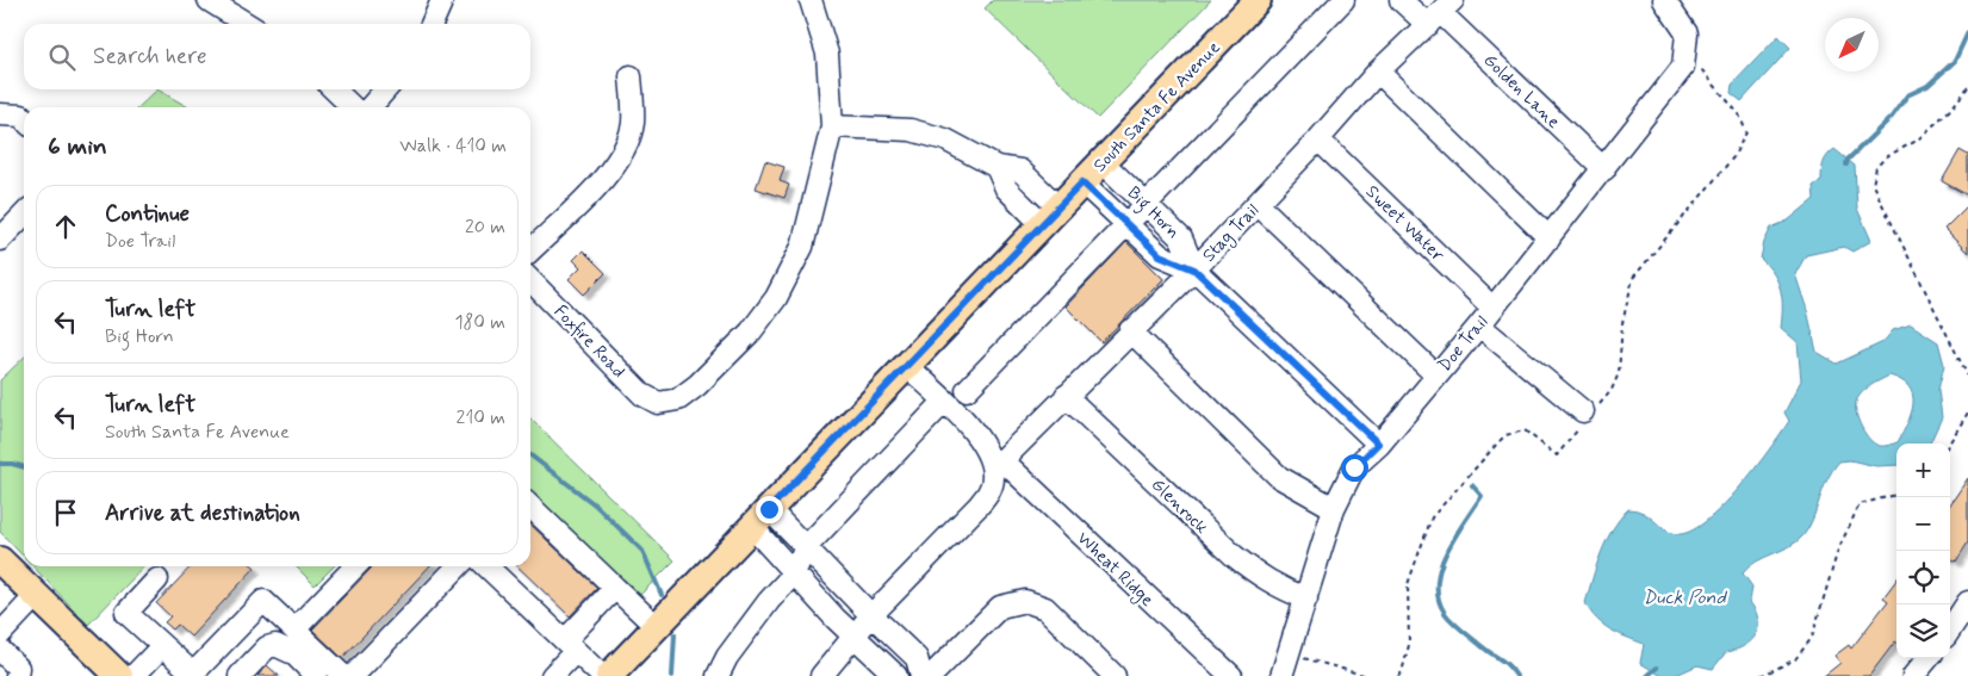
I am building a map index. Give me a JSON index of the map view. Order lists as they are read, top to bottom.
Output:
{
  "streets": {
    "main road": ["South Santa Fe Avenue"],
    "street": [
      "Golden Lane",
      "Big Horn",
      "Sweet Water",
      "Stag Trail",
      "Foxfire Road",
      "Doe Trail",
      "Glenrock",
      "Wheat Ridge"
    ]
  },
  "crossings": [
    ["Golden Lane", "Stag Trail"],
    ["Golden Lane", "Doe Trail"],
    ["South Santa Fe Avenue", "Big Horn"],
    ["Big Horn", "Stag Trail"],
    ["Big Horn", "Doe Trail"],
    ["Sweet Water", "Stag Trail"],
    ["Sweet Water", "Doe Trail"],
    ["Stag Trail", "Glenrock"],
    ["Stag Trail", "Wheat Ridge"],
    ["Doe Trail", "Glenrock"]
  ],
  "water": ["Duck Pond"],
  "north": "bottom left",
  "page": {
    "search": "Search here",
    "heading": ["6 min", "Walk · 410 m"],
    "list": [
      ["Continue", "Doe Trail", "20 m"],
      ["Turn left", "Big Horn", "180 m"],
      ["Turn left", "South Santa Fe Avenue", "210 m"],
      "Arrive at destination"
    ],
    "map_buttons": ["+", "−"]
  }
}
